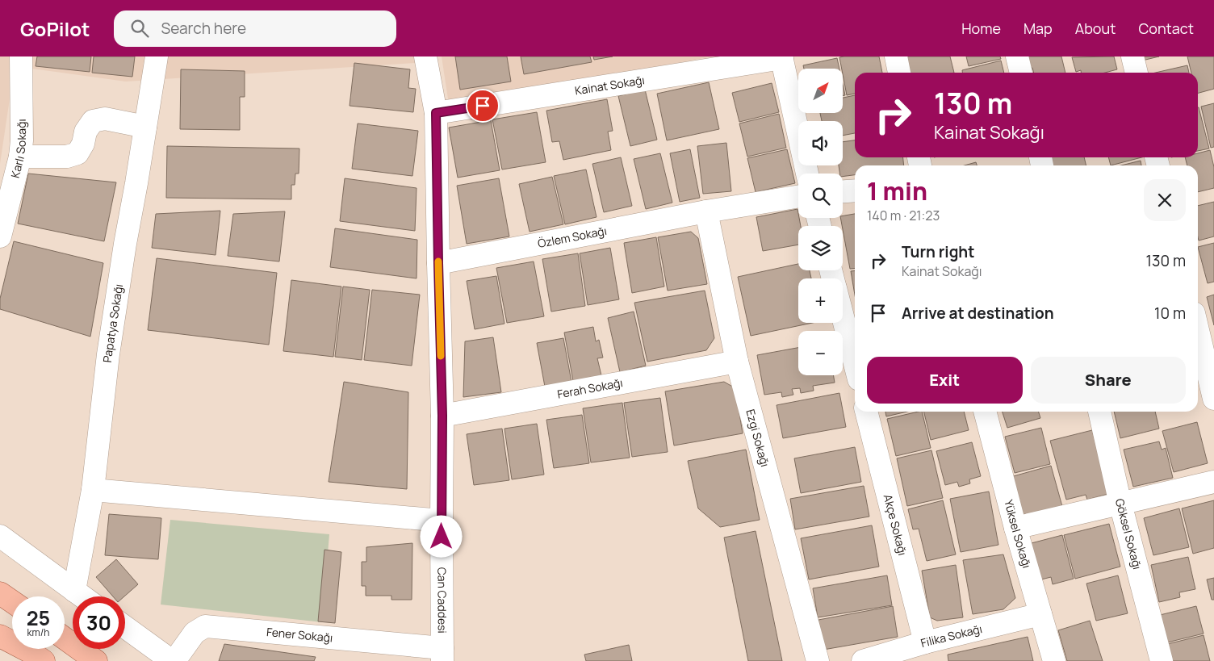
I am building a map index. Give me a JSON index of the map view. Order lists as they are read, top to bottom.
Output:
{
  "streets": {
    "street": [
      "Kainat Sokağı",
      "Karlı Sokağı",
      "Özlem Sokağı",
      "Papatya Sokağı",
      "Ferah Sokağı",
      "Ezgi Sokağı",
      "Akçe Sokağı",
      "Yüksel Sokağı",
      "Göksel Sokağı",
      "Can Caddesi",
      "Fener Sokağı",
      "Filika Sokağı"
    ]
  },
  "crossings": [
    ["Kainat Sokağı", "Can Caddesi"],
    ["Özlem Sokağı", "Ezgi Sokağı"],
    ["Özlem Sokağı", "Can Caddesi"],
    ["Ferah Sokağı", "Ezgi Sokağı"],
    ["Ferah Sokağı", "Can Caddesi"],
    ["Akçe Sokağı", "Filika Sokağı"],
    ["Yüksel Sokağı", "Filika Sokağı"],
    ["Can Caddesi", "Fener Sokağı"]
  ],
  "north": "top right",
  "page": {
    "header": "GoPilot",
    "search": "Search here",
    "nav": [
      "Home",
      "Map",
      "About",
      "Contact"
    ],
    "map_buttons": ["+", "−"],
    "turn": ["130 m", "Kainat Sokağı"],
    "heading": ["1 min", "140 m · 21:23"],
    "list": [
      {
        "name": "Turn right",
        "note": "Kainat Sokağı",
        "value": "130 m"
      },
      {
        "name": "Arrive at destination",
        "value": "10 m"
      }
    ],
    "buttons": ["Exit", "Share"],
    "speed": "25 km/h",
    "limit": "30"
  }
}
